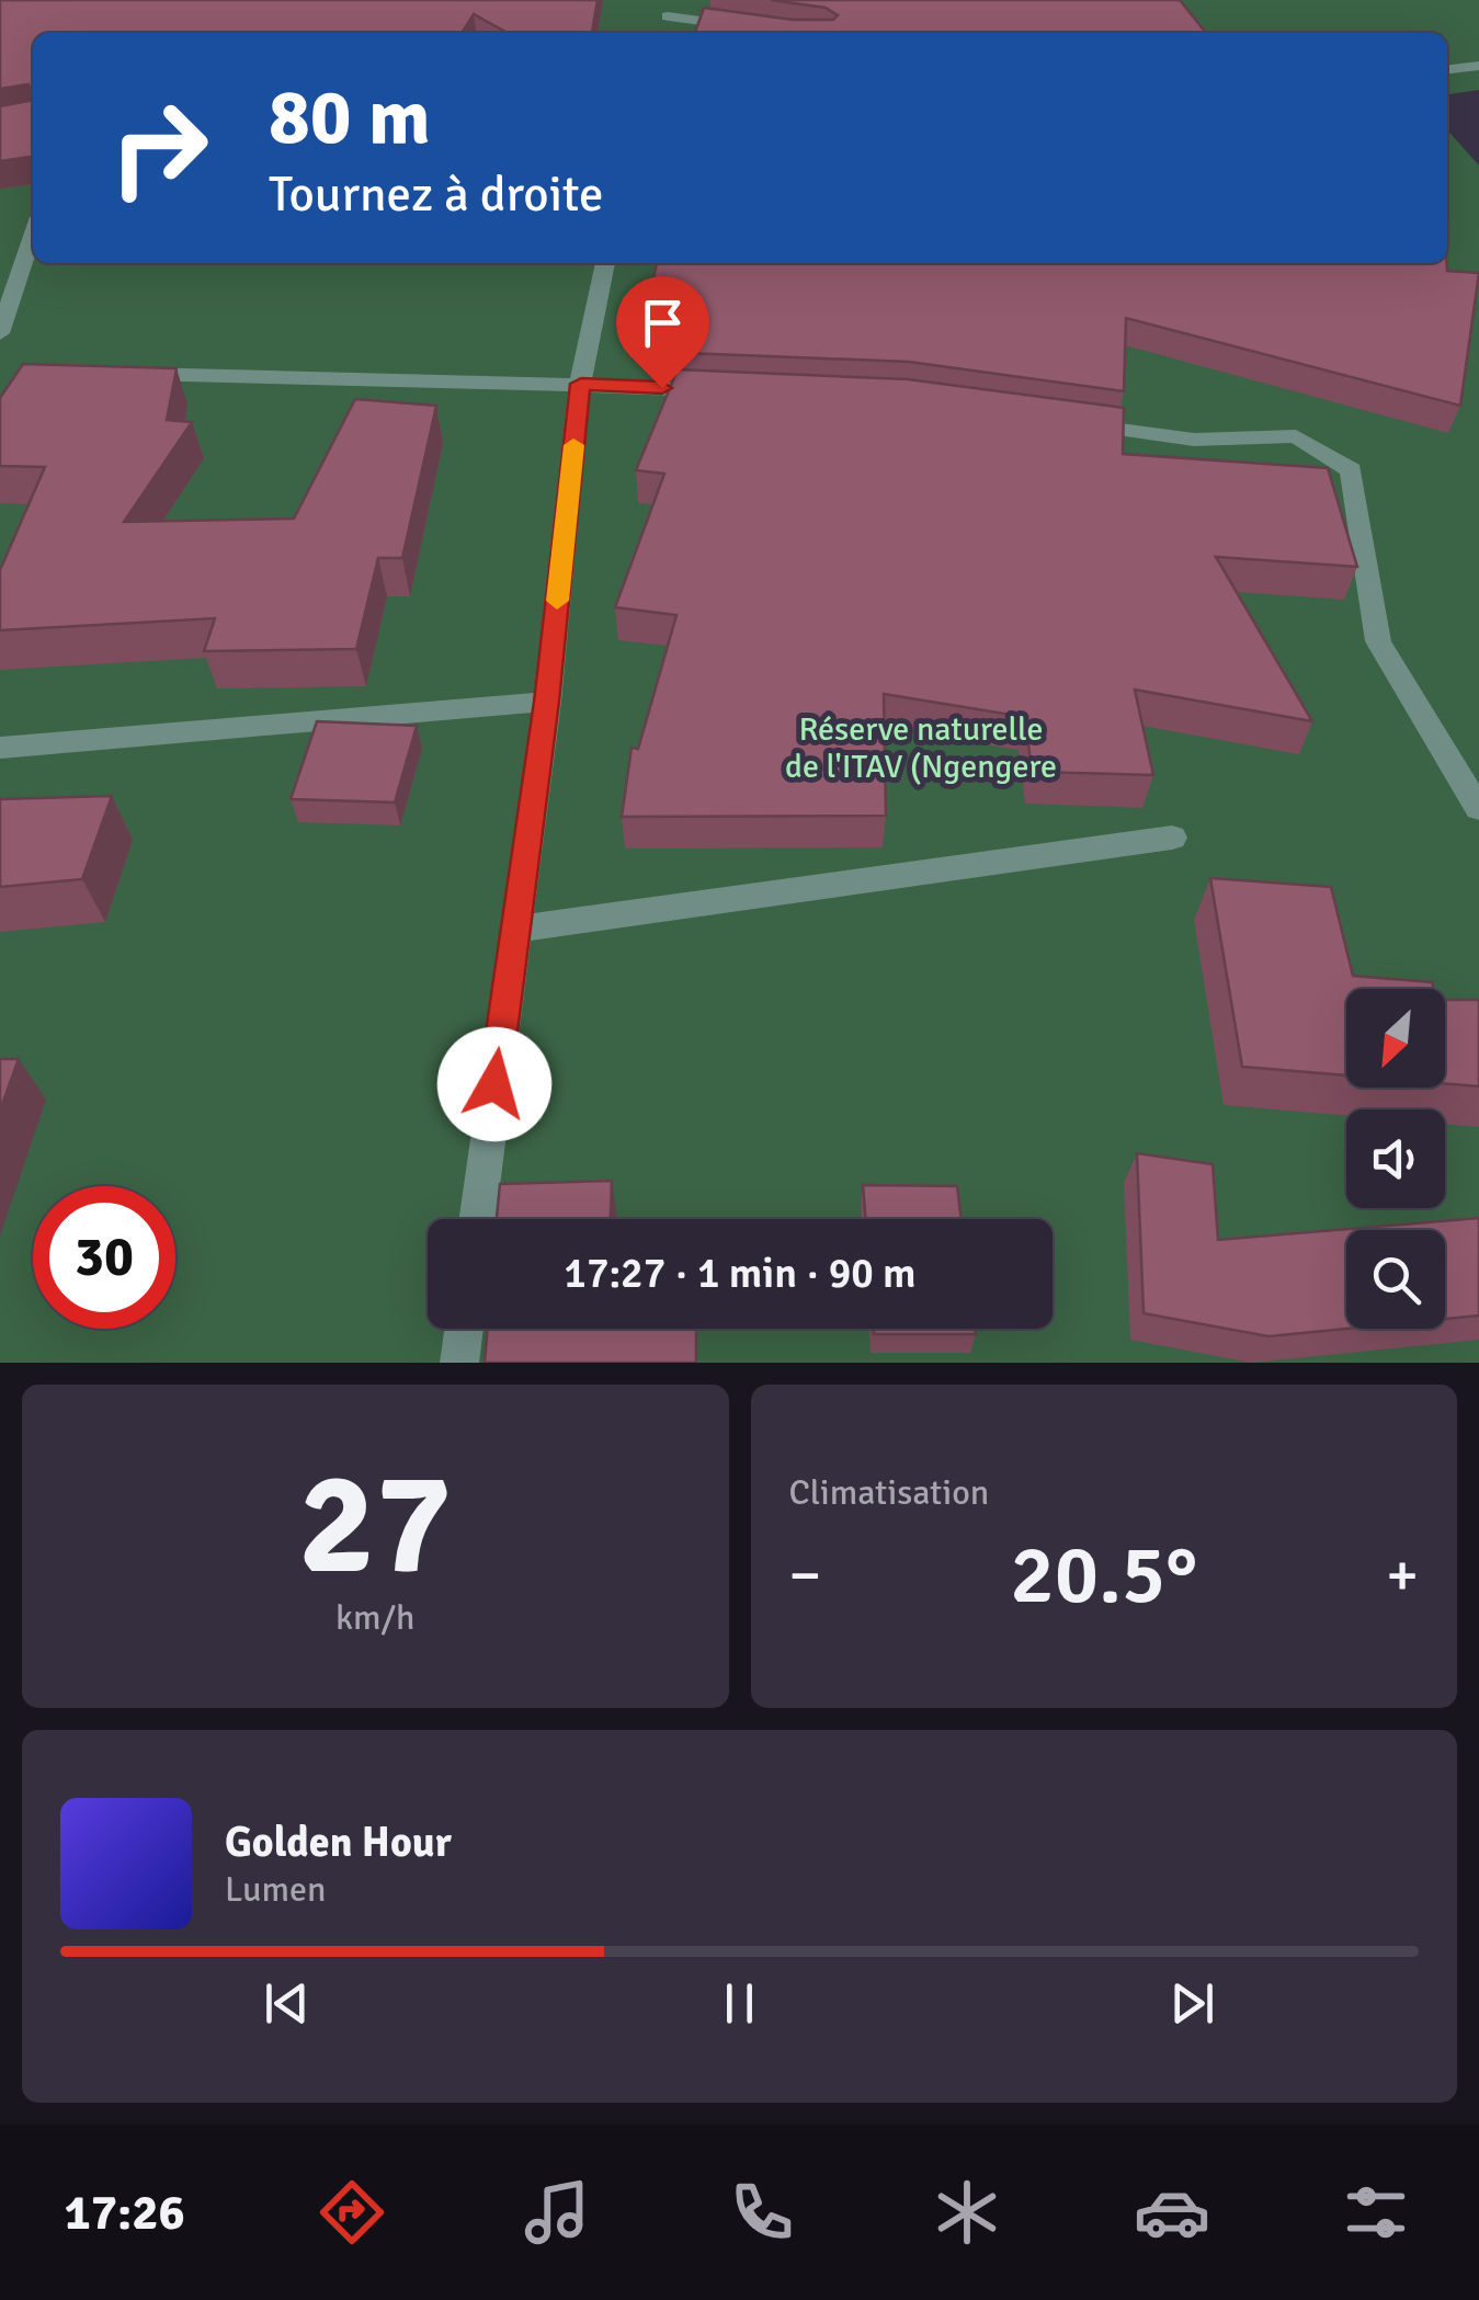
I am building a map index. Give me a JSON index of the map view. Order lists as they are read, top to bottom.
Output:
{
  "parks": ["Réserve naturelle de l'ITAV (Ngengere"],
  "north": "bottom left",
  "page": {
    "turn": ["80 m", "Tournez à droite"],
    "limit": "30",
    "trip": "17:27 · 1 min · 90 m",
    "tile": [
      ["27", "km/h"],
      "Climatisation"
    ],
    "heat": ["−", "20.5°", "+"],
    "song": ["Golden Hour", "Lumen"],
    "tabs": "17:26"
  }
}
